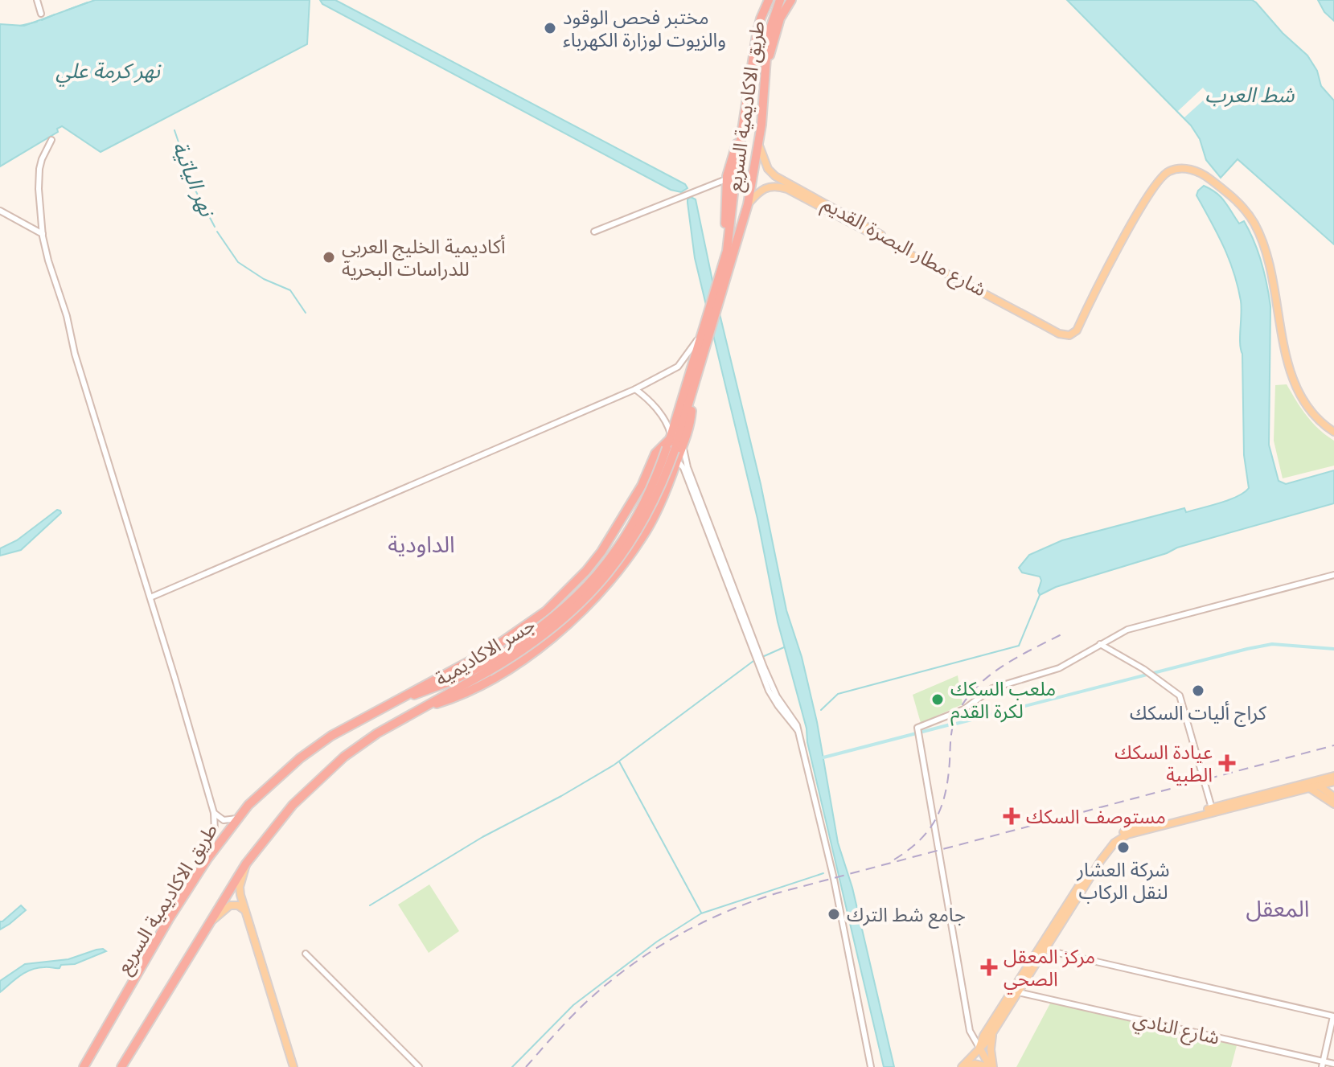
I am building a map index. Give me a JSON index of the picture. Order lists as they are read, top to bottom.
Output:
{
  "streets": {
    "highway": ["طريق الاكاديمية السريع", "جسر الاكاديمية"],
    "main road": ["شارع مطار البصرة القديم"],
    "street": ["شارع النادي"]
  },
  "crossings": [
    ["طريق الاكاديمية السريع", "شارع مطار البصرة القديم"],
    ["طريق الاكاديمية السريع", "جسر الاكاديمية"]
  ],
  "districts": ["الداودية", "المعقل"],
  "water": ["نهر كرمة علي", "شط العرب", "نهر الياتية"],
  "places": {
    "other": [
      "مختبر فحص الوقود والزيوت لوزارة الكهرباء",
      "أكاديمية الخليج العربي للدراسات البحرية",
      "كراج أليات السكك",
      "ملعب السكك لكرة القدم",
      "شركة العشار لنقل الركاب",
      "جامع شط الترك"
    ],
    "health": ["عيادة السكك الطبية", "مستوصف السكك", "مركز المعقل الصحي"]
  }
}
